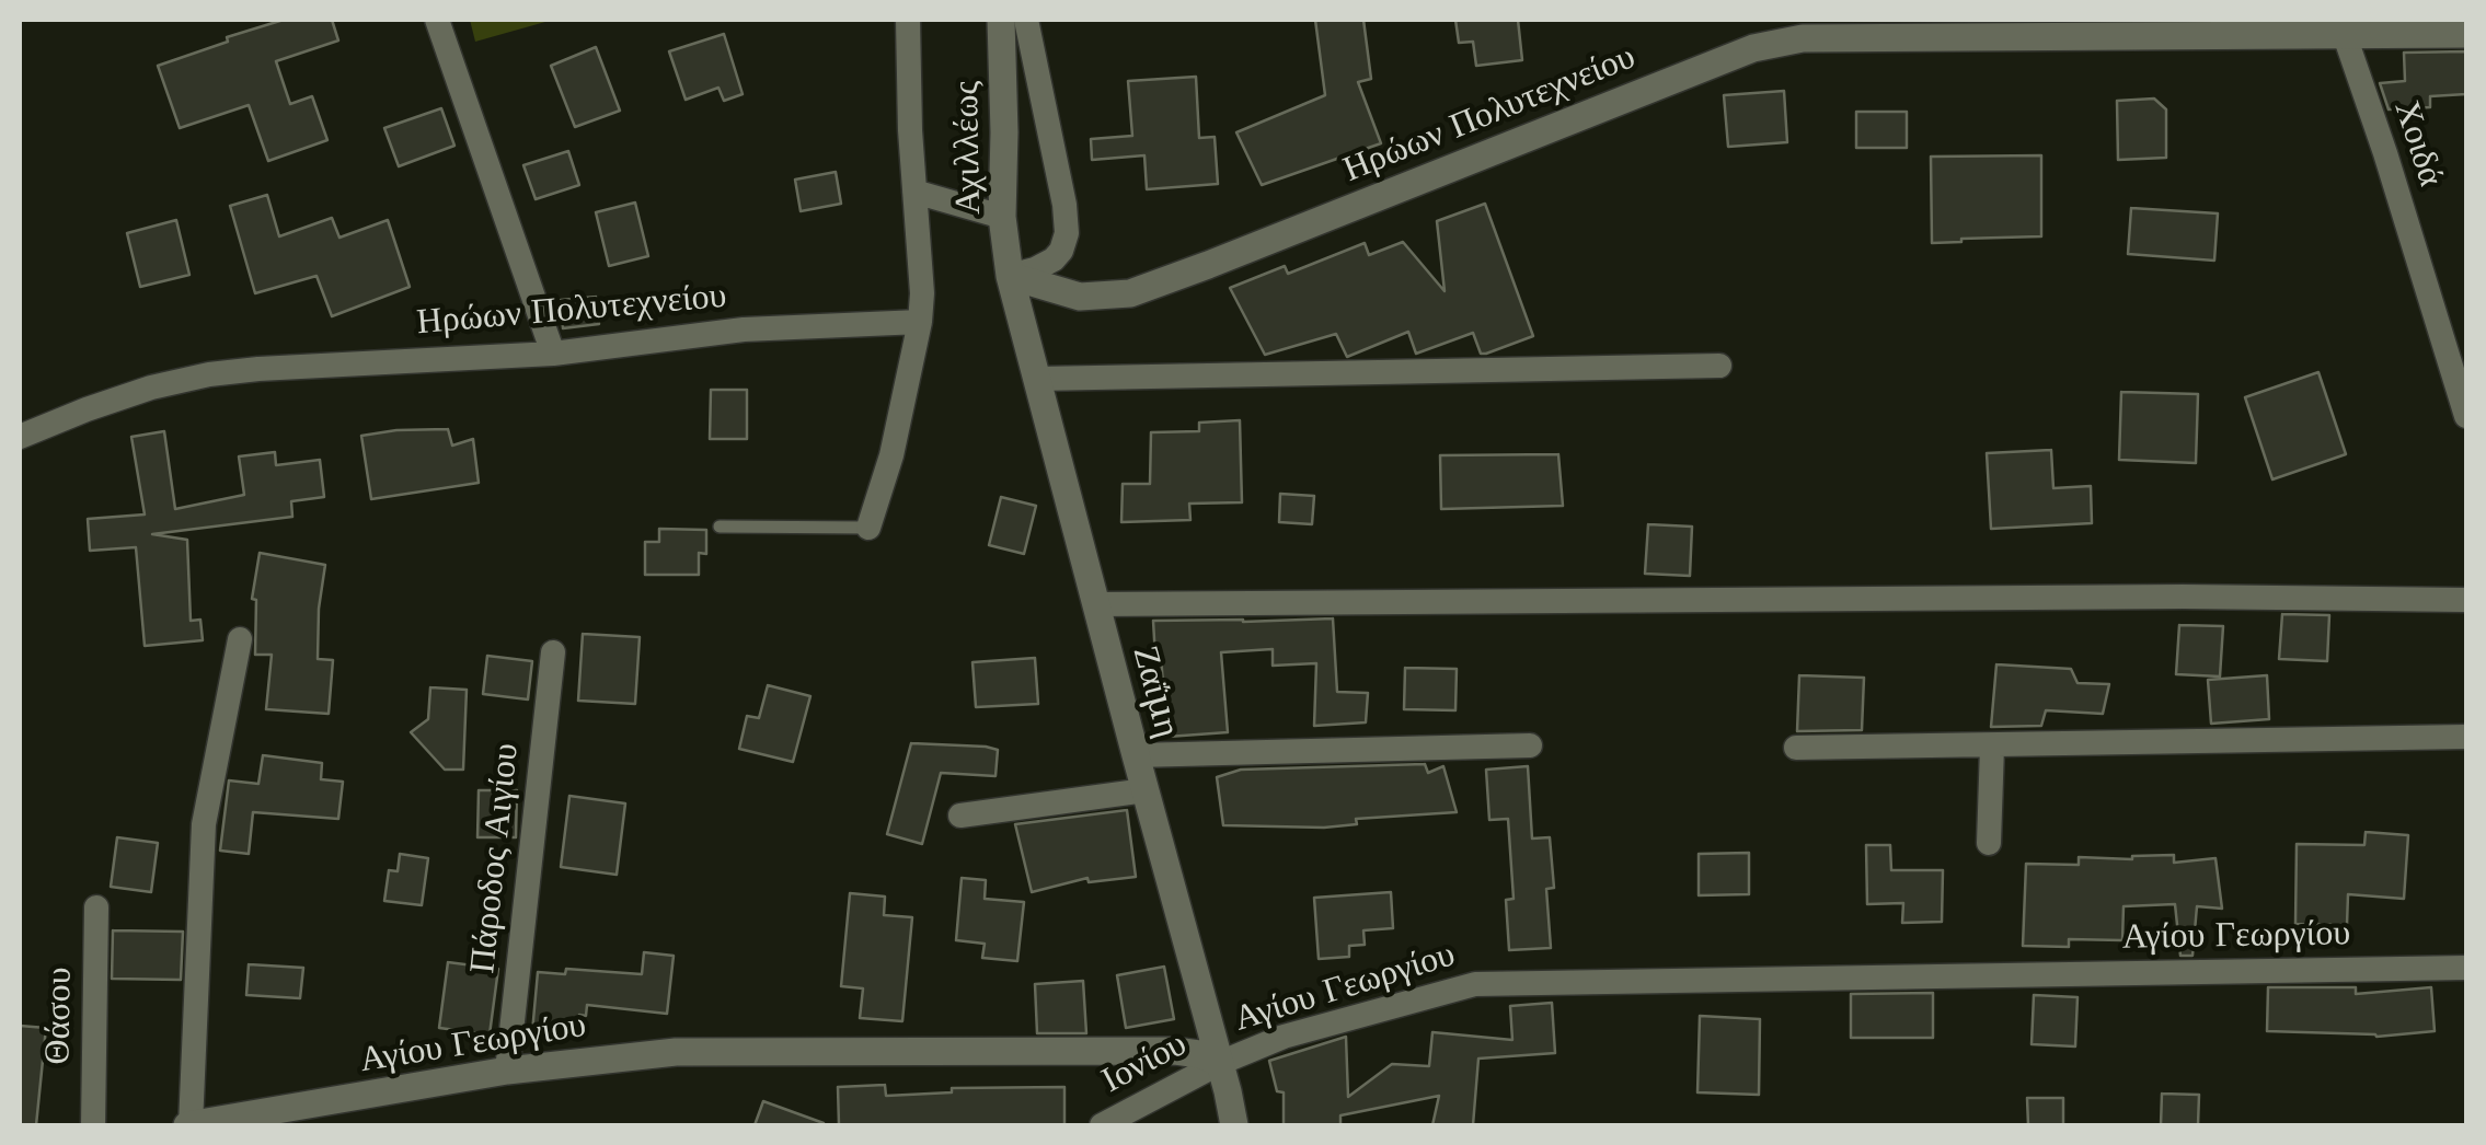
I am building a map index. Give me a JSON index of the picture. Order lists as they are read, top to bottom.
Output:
{
  "streets": {
    "street": [
      "Ηρώων Πολυτεχνείου",
      "Χοιδά",
      "Αχιλλέως",
      "Ζαΐμη",
      "Πάροδος Αιγίου",
      "Αγίου Γεωργίου",
      "Θάσου",
      "Ιονίου"
    ]
  },
  "crossings": [
    ["Ηρώων Πολυτεχνείου", "Χοιδά"],
    ["Ηρώων Πολυτεχνείου", "Αχιλλέως"],
    ["Ηρώων Πολυτεχνείου", "Ζαΐμη"],
    ["Αχιλλέως", "Ζαΐμη"],
    ["Ζαΐμη", "Αγίου Γεωργίου"],
    ["Ζαΐμη", "Ιονίου"],
    ["Πάροδος Αιγίου", "Αγίου Γεωργίου"],
    ["Αγίου Γεωργίου", "Ιονίου"]
  ]
}
